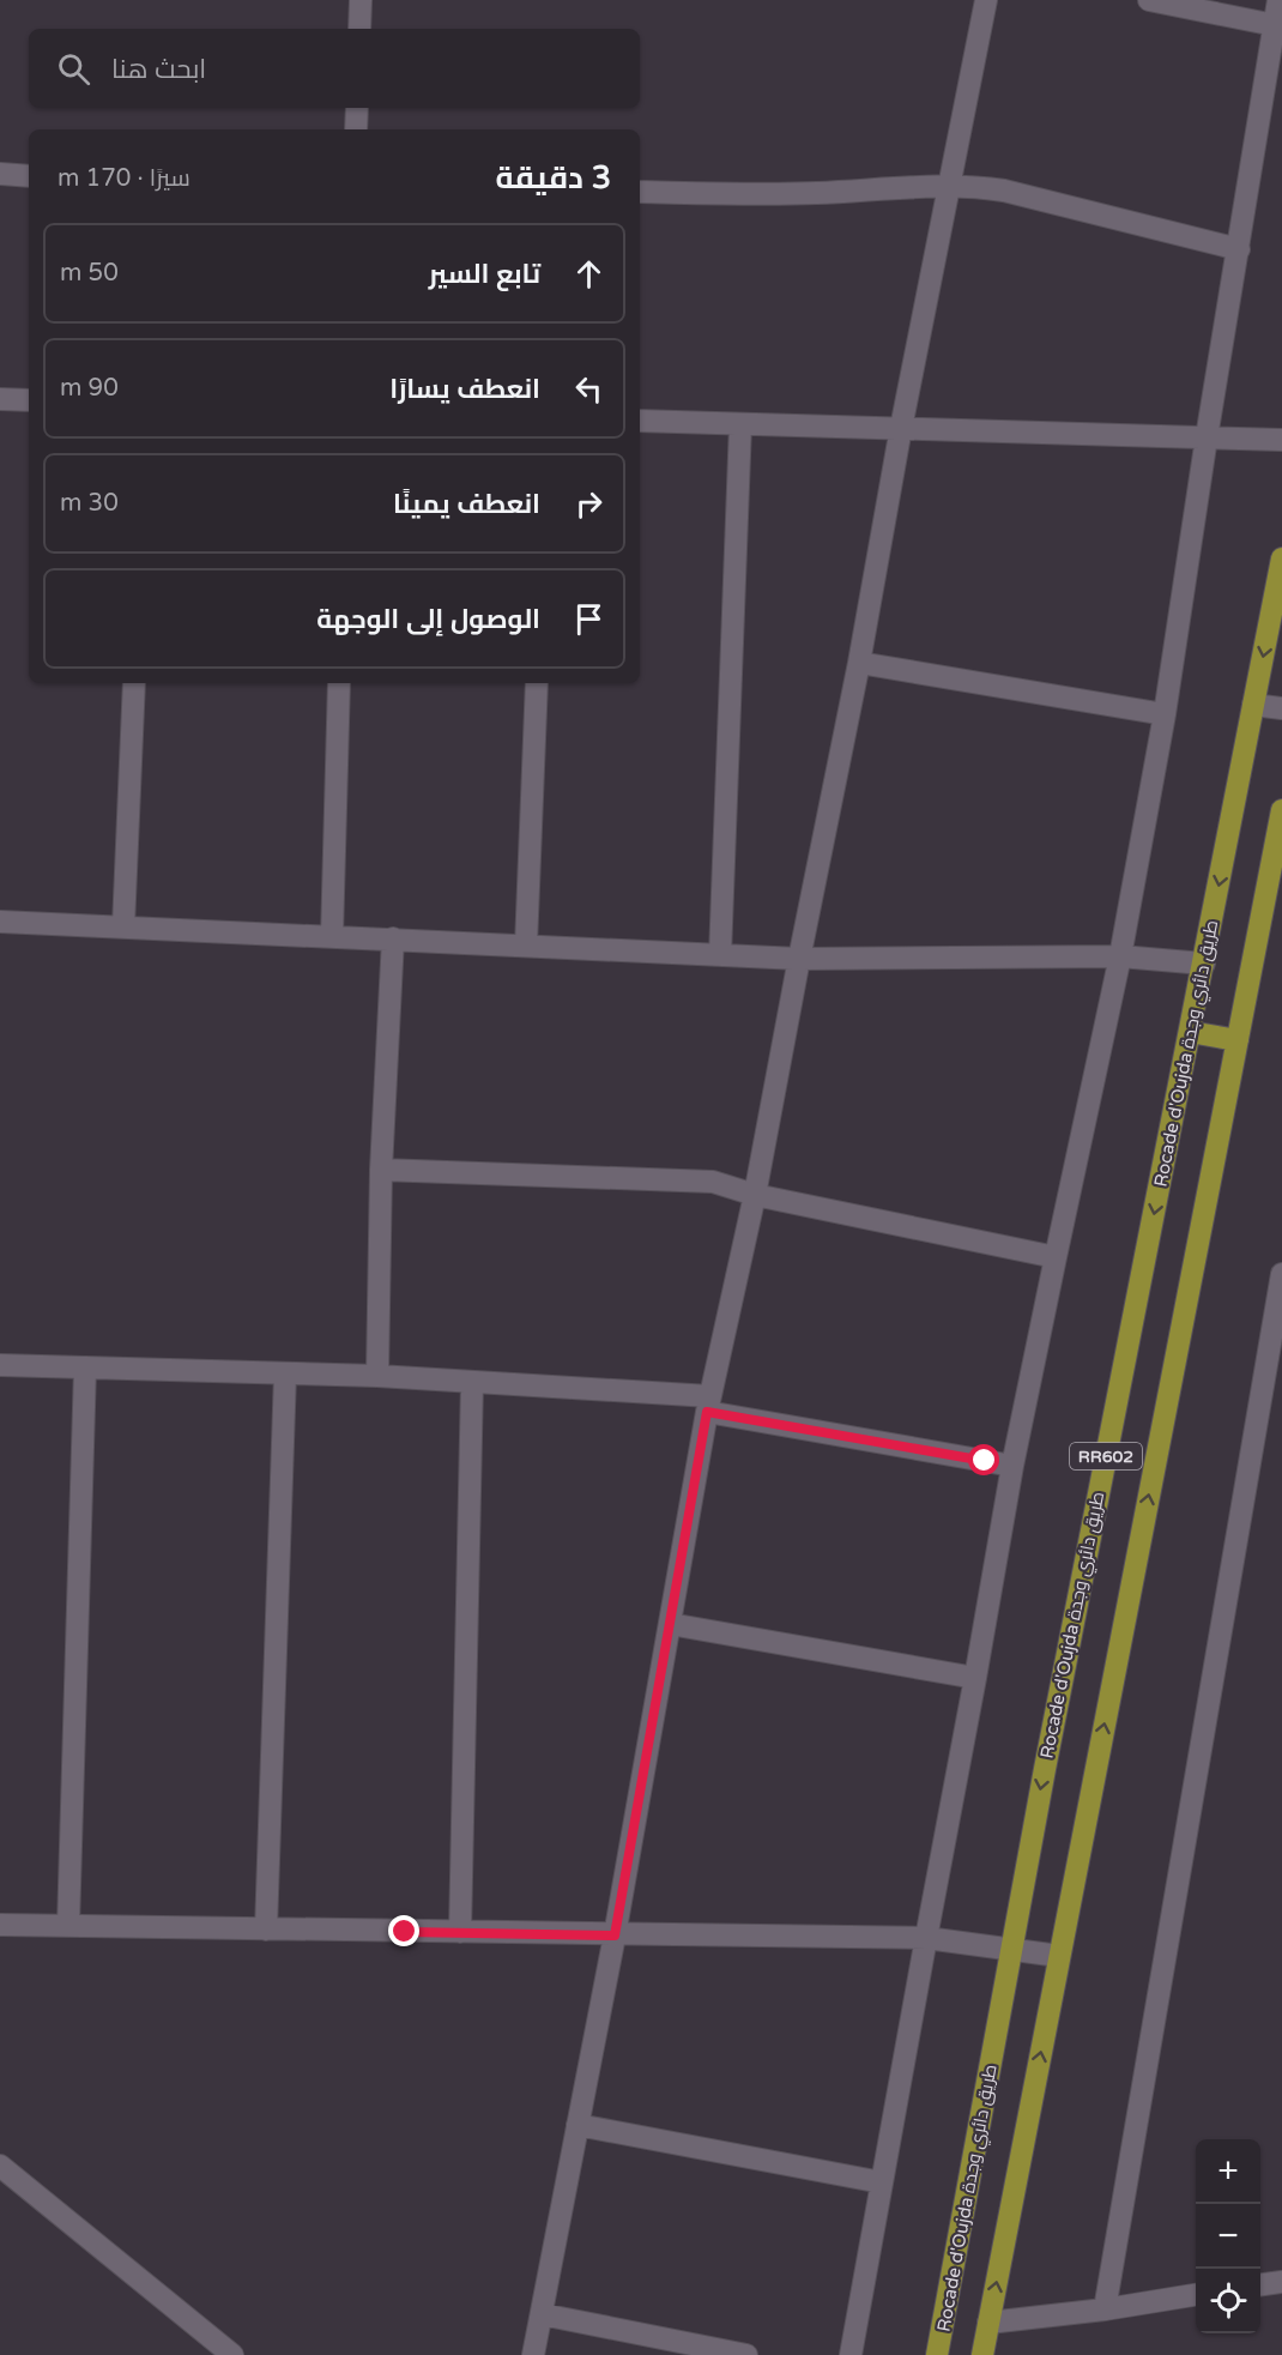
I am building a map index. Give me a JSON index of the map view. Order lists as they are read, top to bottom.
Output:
{
  "streets": {
    "highway": ["Rocade d'Oujda طريق دائري وجدة", "RR602"]
  },
  "page": {
    "search": "ابحث هنا",
    "heading": ["3 دقيقة", "سيرًا · 170 m"],
    "list": [
      ["تابع السير", "50 m"],
      ["انعطف يسارًا", "90 m"],
      ["انعطف يمينًا", "30 m"],
      "الوصول إلى الوجهة"
    ],
    "map_buttons": ["+", "−"]
  }
}
